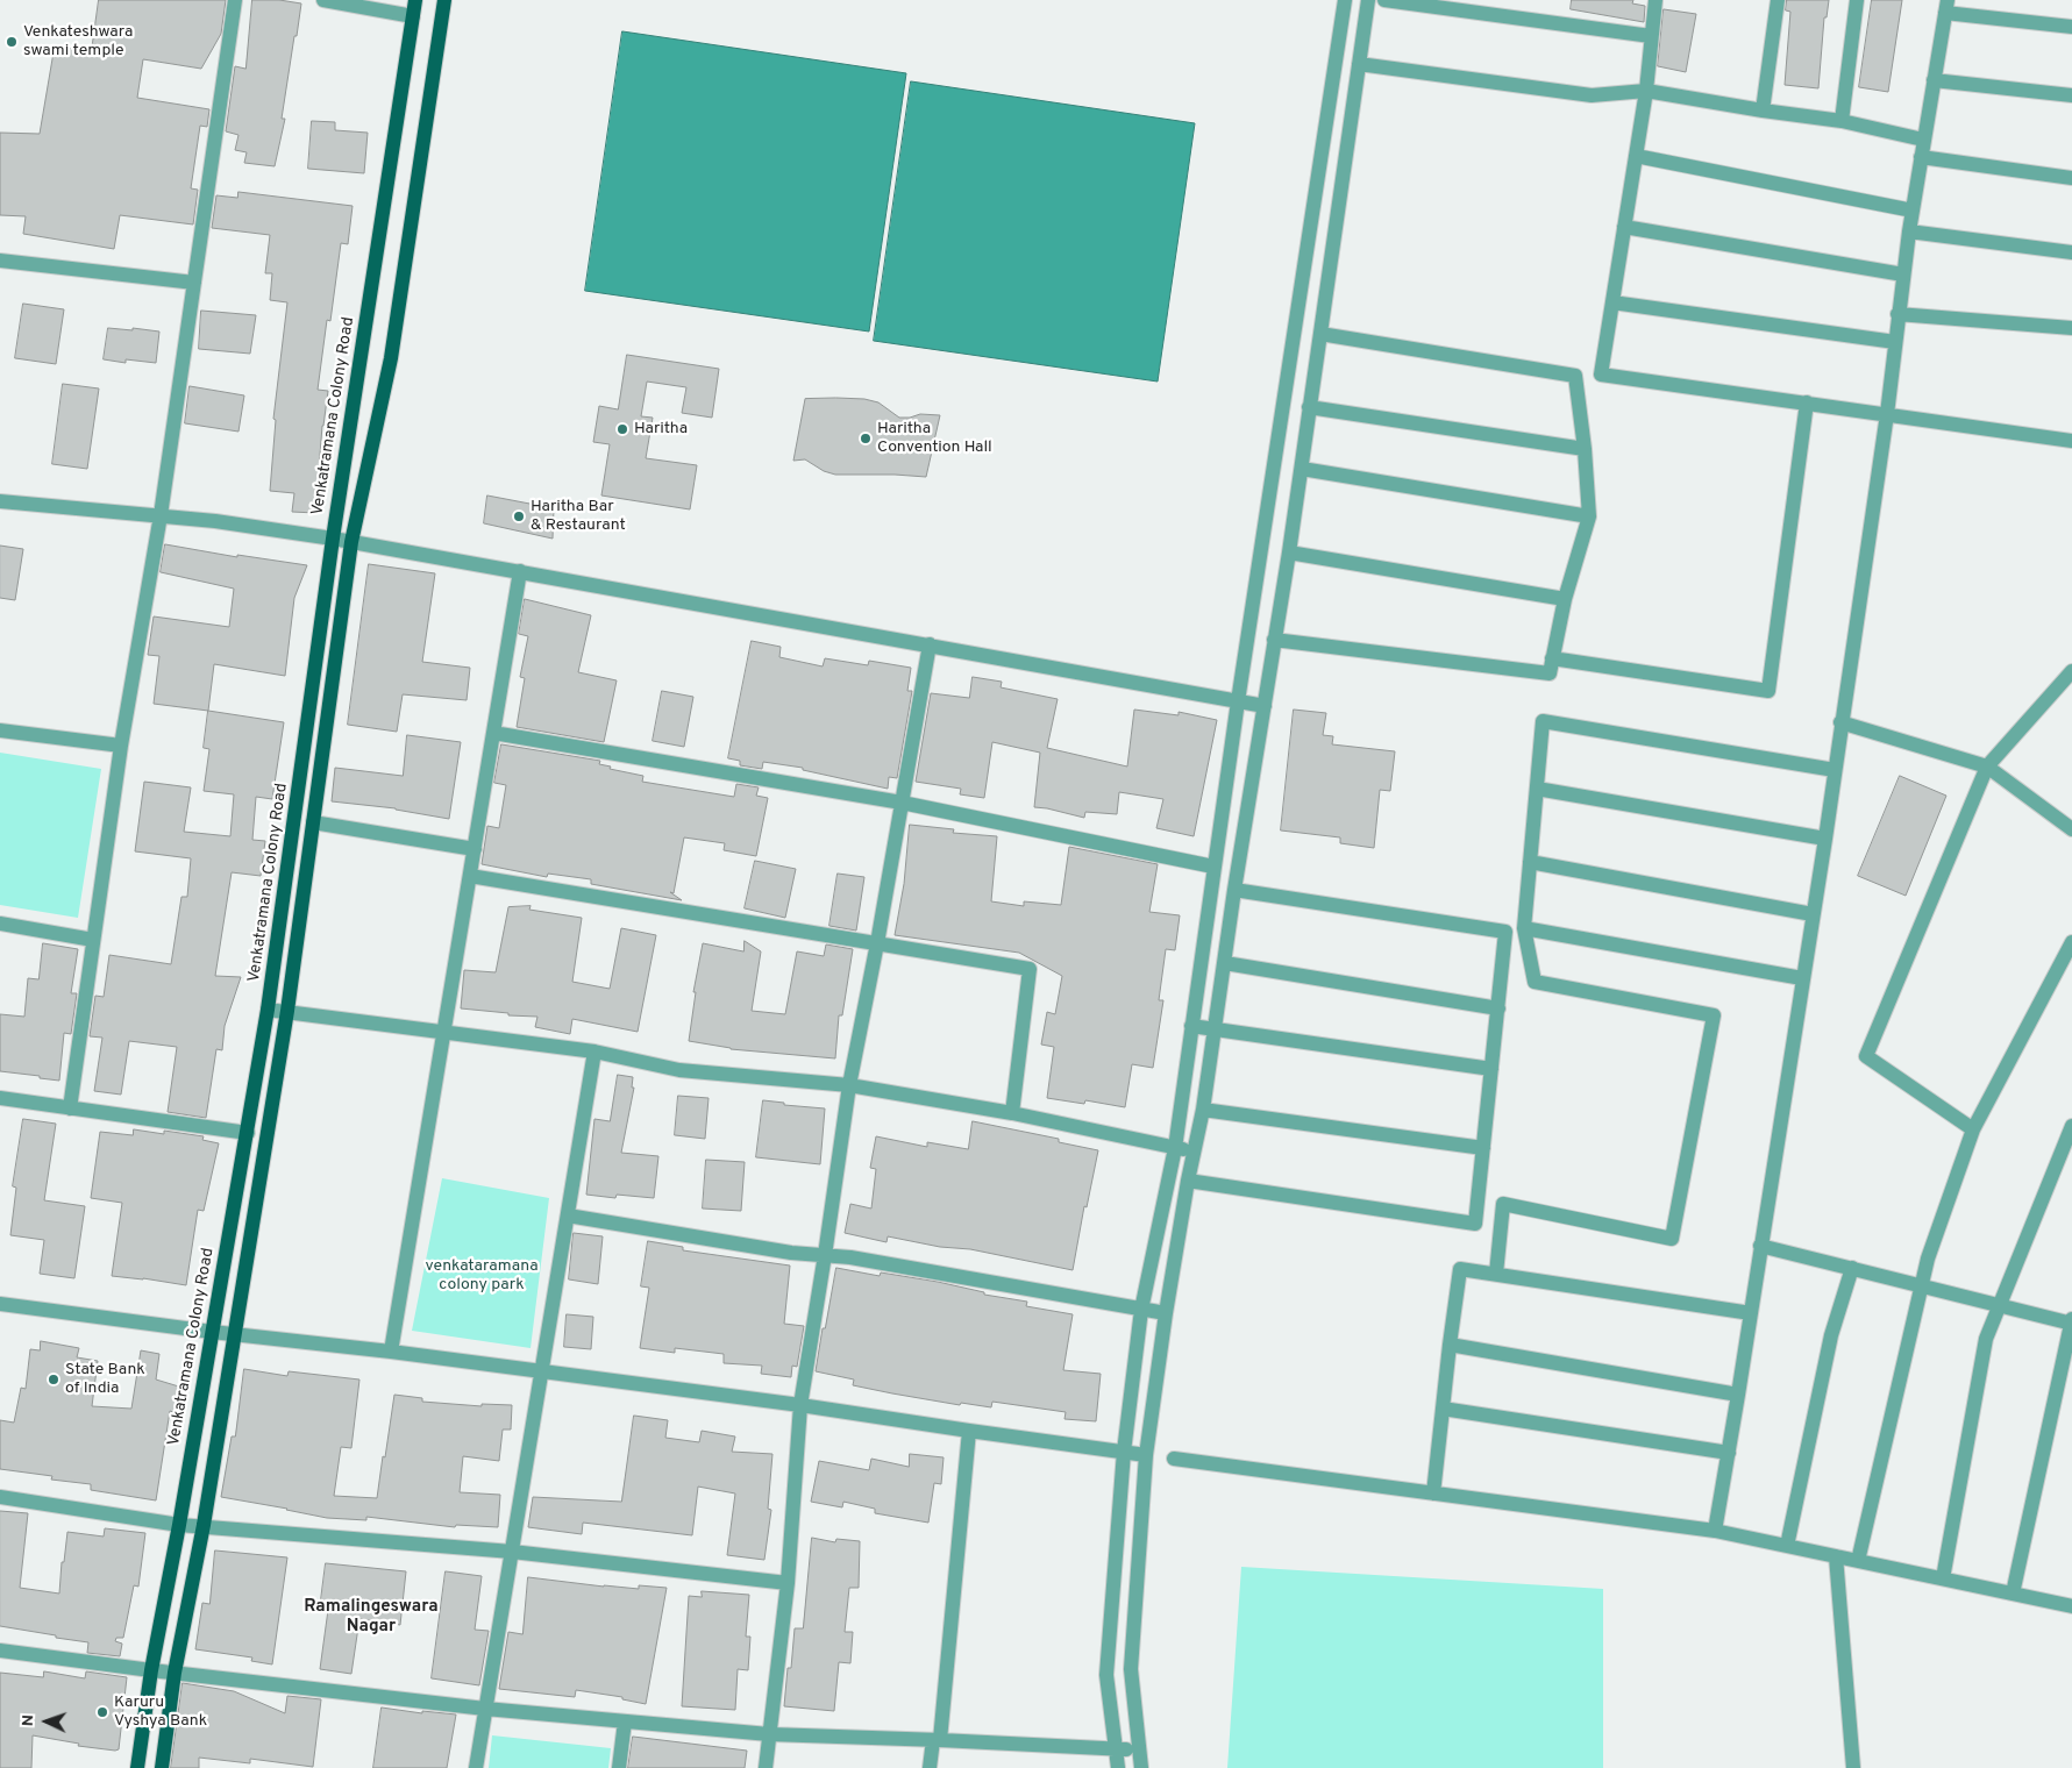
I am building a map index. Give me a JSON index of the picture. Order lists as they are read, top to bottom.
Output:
{
  "streets": {
    "main road": ["Venkatramana Colony Road"]
  },
  "districts": ["Ramalingeswara Nagar"],
  "parks": ["venkataramana colony park"],
  "places": [
    "Venkateshwara swami temple",
    "Haritha",
    "Haritha Convention Hall",
    "Haritha Bar & Restaurant",
    "State Bank of India",
    "Karuru Vyshya Bank"
  ],
  "north": "left"
}
